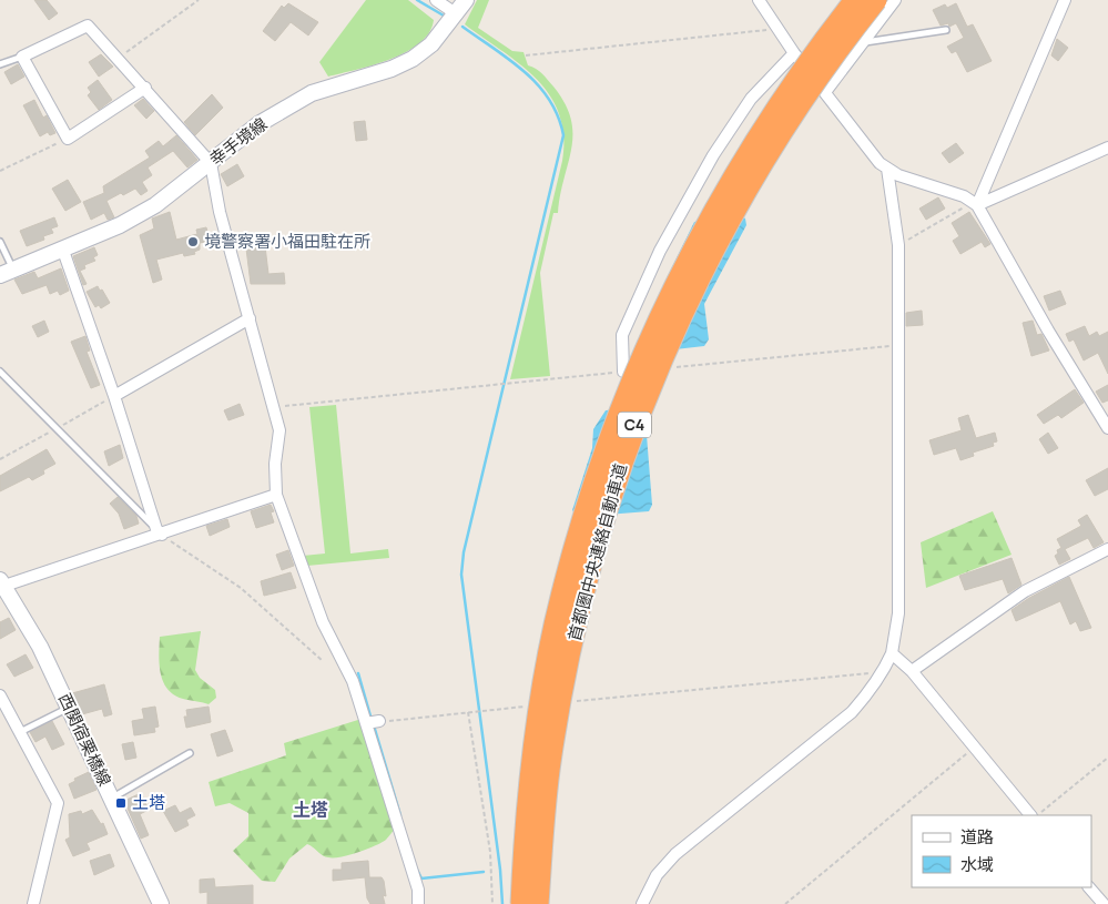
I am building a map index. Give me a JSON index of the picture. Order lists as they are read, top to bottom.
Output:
{
  "streets": {
    "highway": ["C4", "首都圏中央連絡自動車道"],
    "main road": ["幸手境線", "西関宿栗橋線"]
  },
  "districts": ["土塔"],
  "places": {
    "other": ["境警察署小福田駐在所"],
    "transit": ["土塔"]
  },
  "legend": ["道路", "水域"]
}
